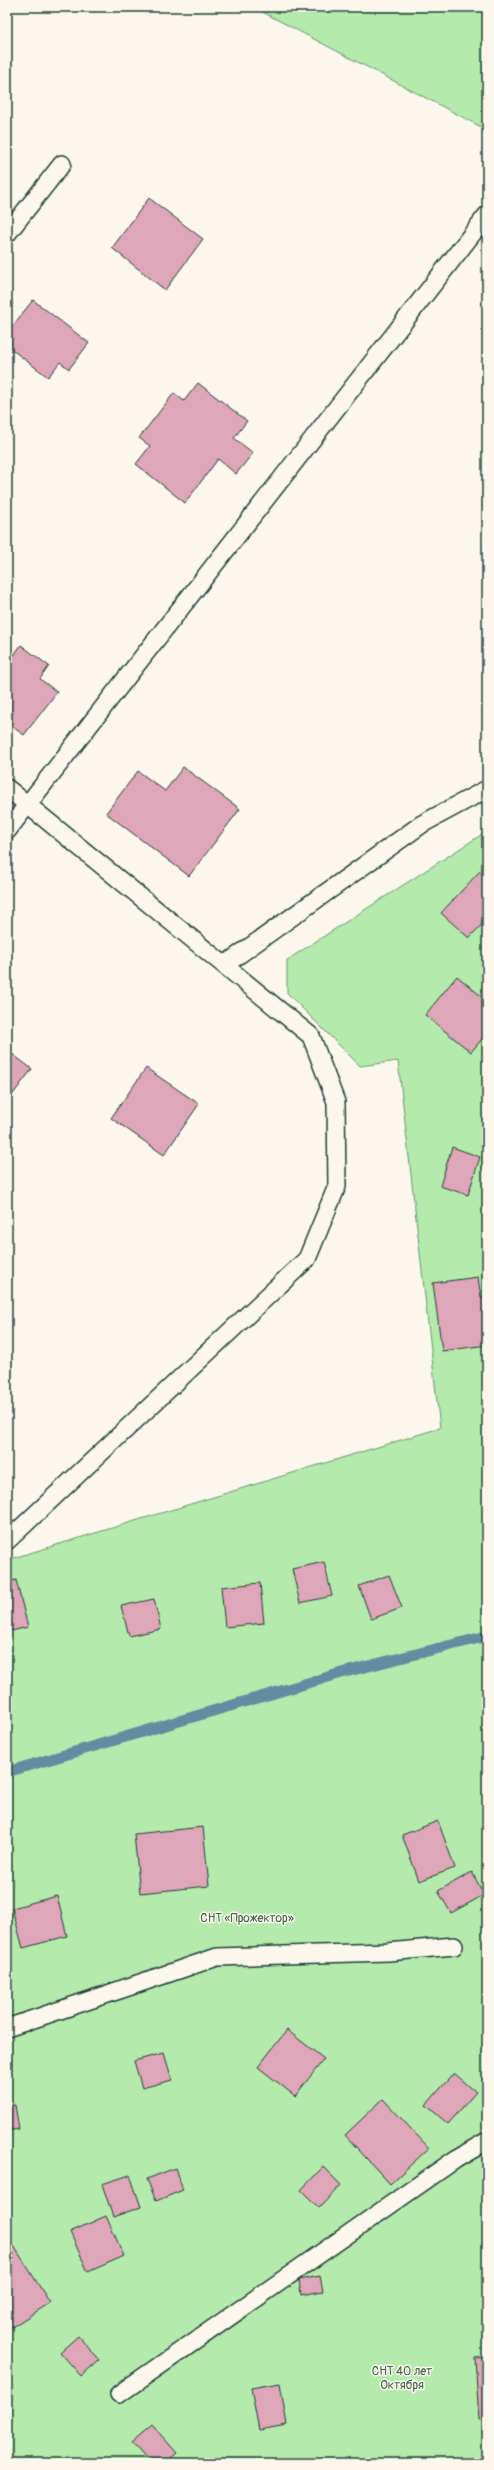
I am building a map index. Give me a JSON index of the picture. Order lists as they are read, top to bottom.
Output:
{
  "parks": ["СНТ «Прожектор»", "СНТ 40 лет Октября"]
}
